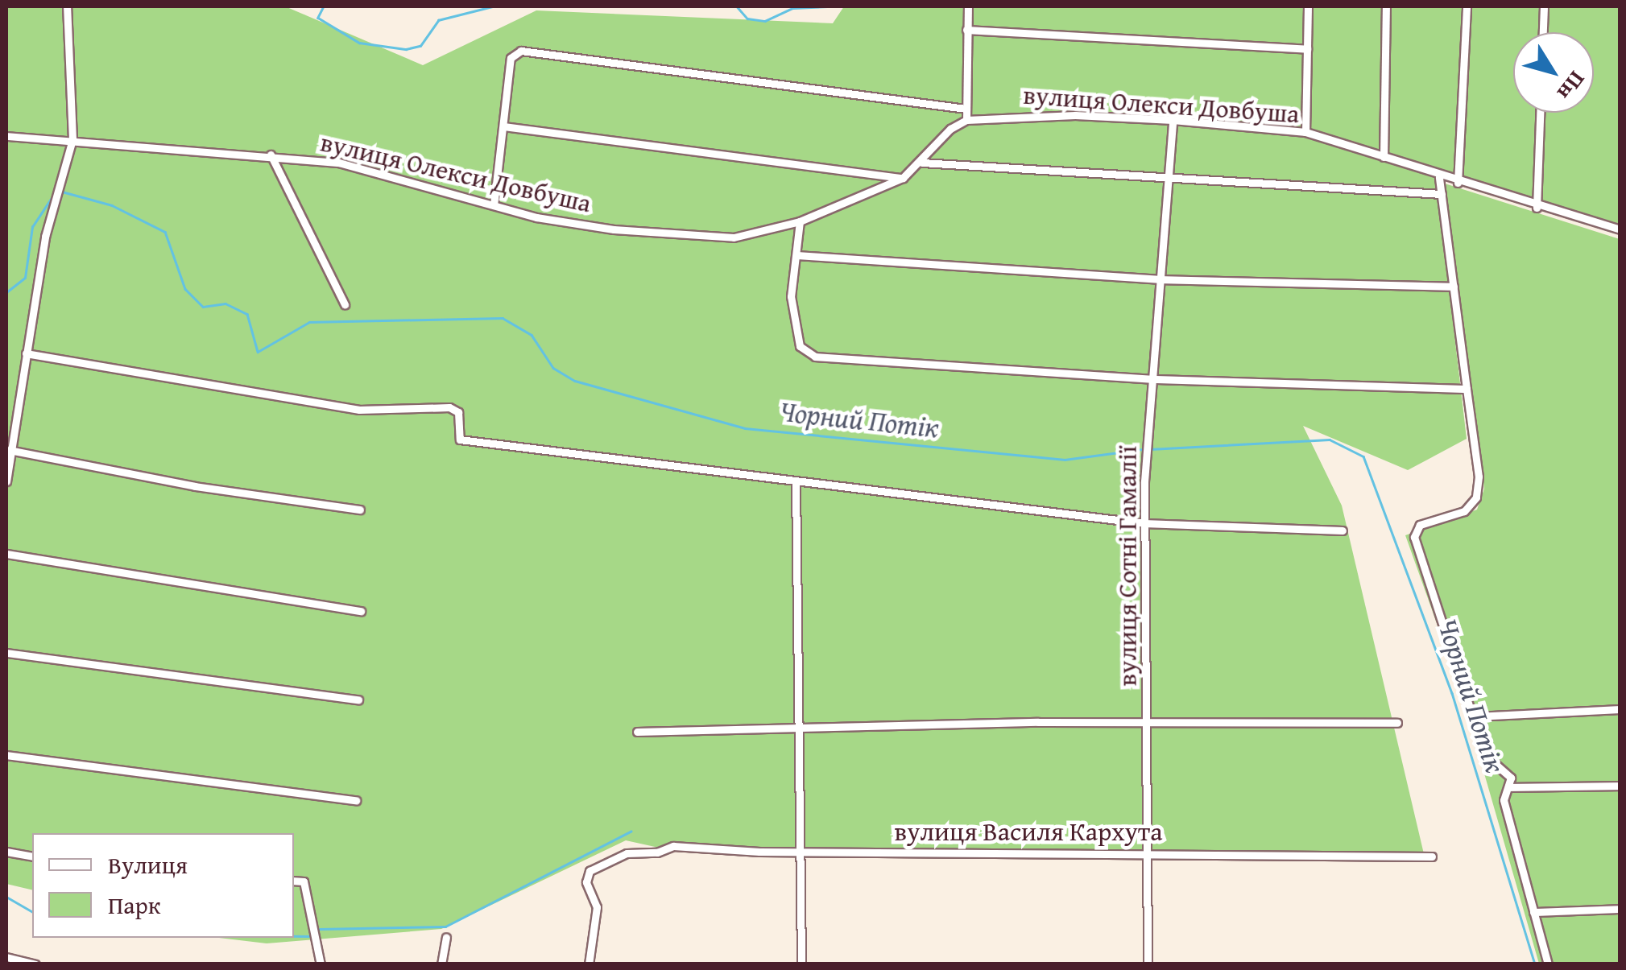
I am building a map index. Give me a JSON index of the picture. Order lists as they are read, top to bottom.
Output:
{
  "streets": {
    "street": ["вулиця Олекси Довбуша", "вулиця Сотні Гамалії", "вулиця Василя Кархута"]
  },
  "crossings": [
    ["вулиця Олекси Довбуша", "вулиця Сотні Гамалії"],
    ["вулиця Сотні Гамалії", "вулиця Василя Кархута"]
  ],
  "water": ["Чорний Потік"],
  "legend": ["Вулиця", "Парк"],
  "north": "bottom right"
}
